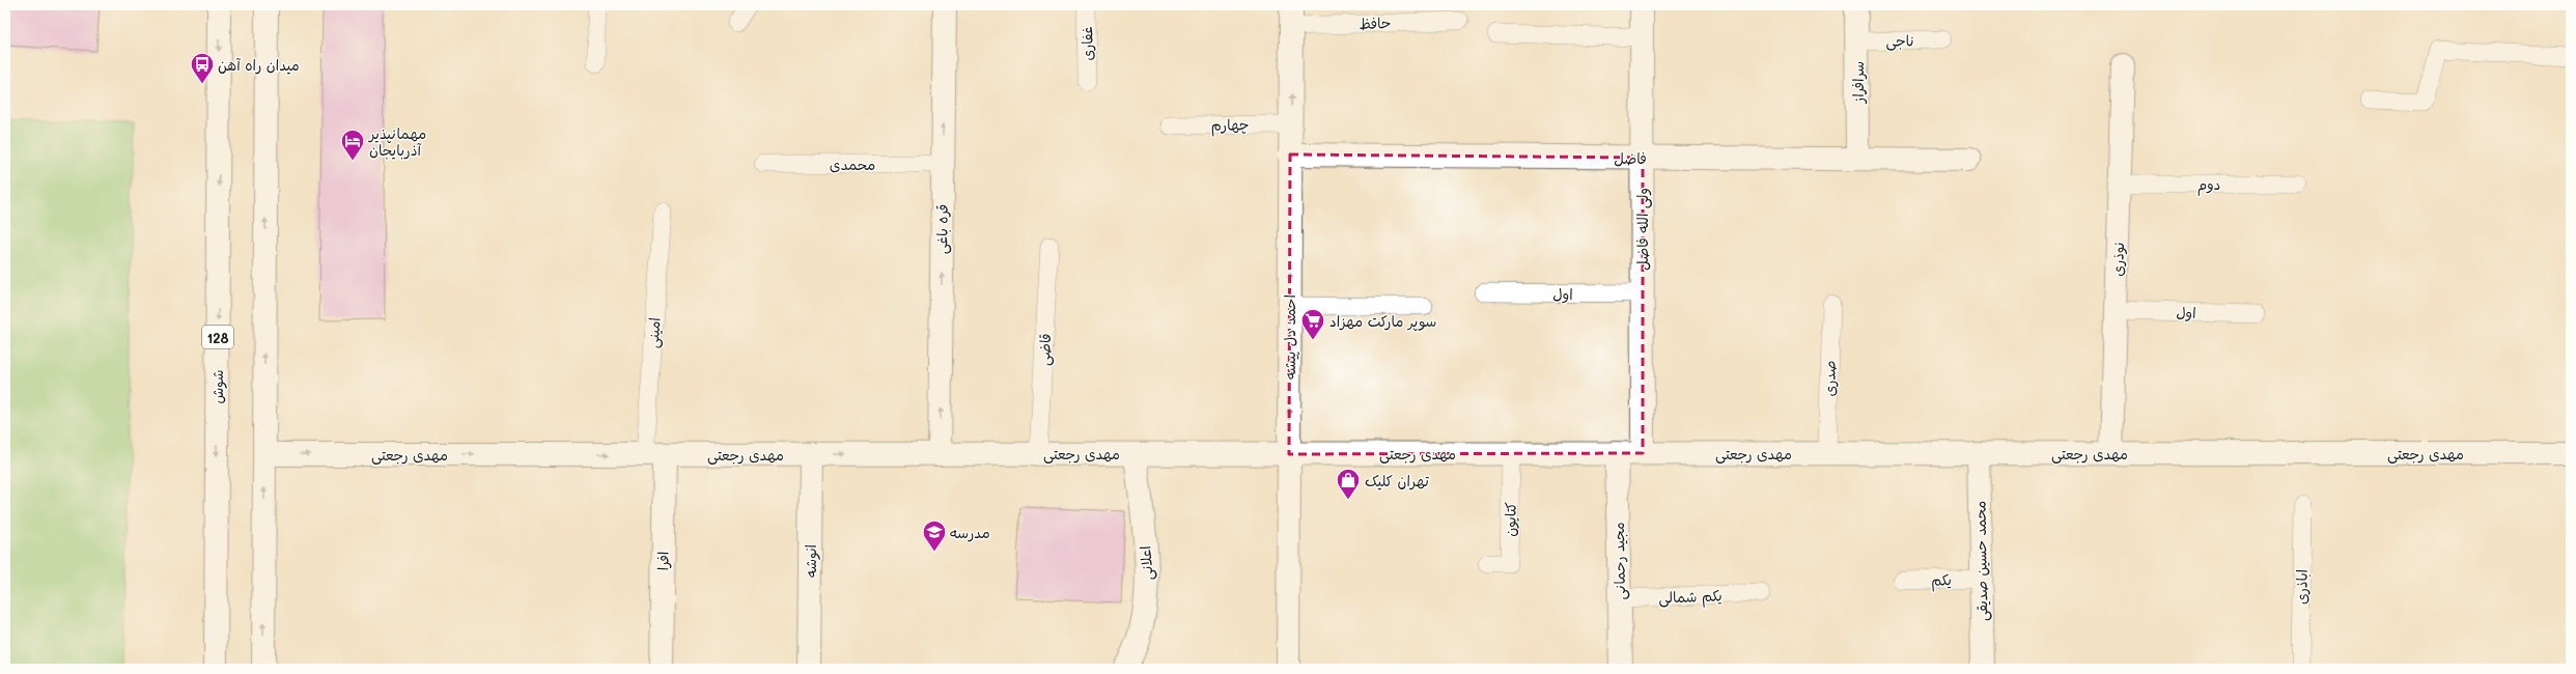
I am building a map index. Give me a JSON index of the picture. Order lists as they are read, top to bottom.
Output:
{
  "streets": {
    "street": [
      "سرافراز",
      "فاضل",
      "قره باغی",
      "ولی الله فاضل",
      "نوذری",
      "128",
      "احمد دل پیشه",
      "شوش",
      "مهدی رجعتی",
      "افرا",
      "انوشه",
      "مجید رحمانی",
      "محمد حسین صدیقی",
      "اعلانی"
    ],
    "lane": [
      "حافظ",
      "ناجی",
      "غفاری",
      "چهارم",
      "محمدی",
      "دوم",
      "اول",
      "امینی",
      "قاضی",
      "صدری",
      "کتایون",
      "یکم",
      "اباذری",
      "یکم شمالی"
    ]
  },
  "crossings": [
    ["حافظ", "احمد دل پیشه"],
    ["ناجی", "سرافراز"],
    ["سرافراز", "فاضل"],
    ["چهارم", "احمد دل پیشه"],
    ["فاضل", "ولی الله فاضل"],
    ["فاضل", "احمد دل پیشه"],
    ["محمدی", "قره باغی"],
    ["دوم", "نوذری"],
    ["قره باغی", "مهدی رجعتی"],
    ["ولی الله فاضل", "اول"],
    ["ولی الله فاضل", "مهدی رجعتی"],
    ["نوذری", "اول"],
    ["نوذری", "مهدی رجعتی"],
    ["امینی", "مهدی رجعتی"],
    ["امینی", "افرا"],
    ["احمد دل پیشه", "مهدی رجعتی"],
    ["قاضی", "مهدی رجعتی"],
    ["صدری", "مهدی رجعتی"],
    ["مهدی رجعتی", "کتایون"],
    ["مهدی رجعتی", "افرا"],
    ["مهدی رجعتی", "انوشه"],
    ["مهدی رجعتی", "مجید رحمانی"],
    ["مهدی رجعتی", "محمد حسین صدیقی"],
    ["مهدی رجعتی", "اعلانی"],
    ["مجید رحمانی", "یکم شمالی"],
    ["محمد حسین صدیقی", "یکم"]
  ],
  "one_way": ["قره باغی", "احمد دل پیشه"],
  "places": {
    "bus stop": ["میدان راه آهن"],
    "hotel": ["مهمانپذیر آذربایجان"],
    "supermarket": ["سوپر مارکت مهزاد"],
    "shop": ["تهران کلیک"],
    "school or university": ["مدرسه"]
  }
}
